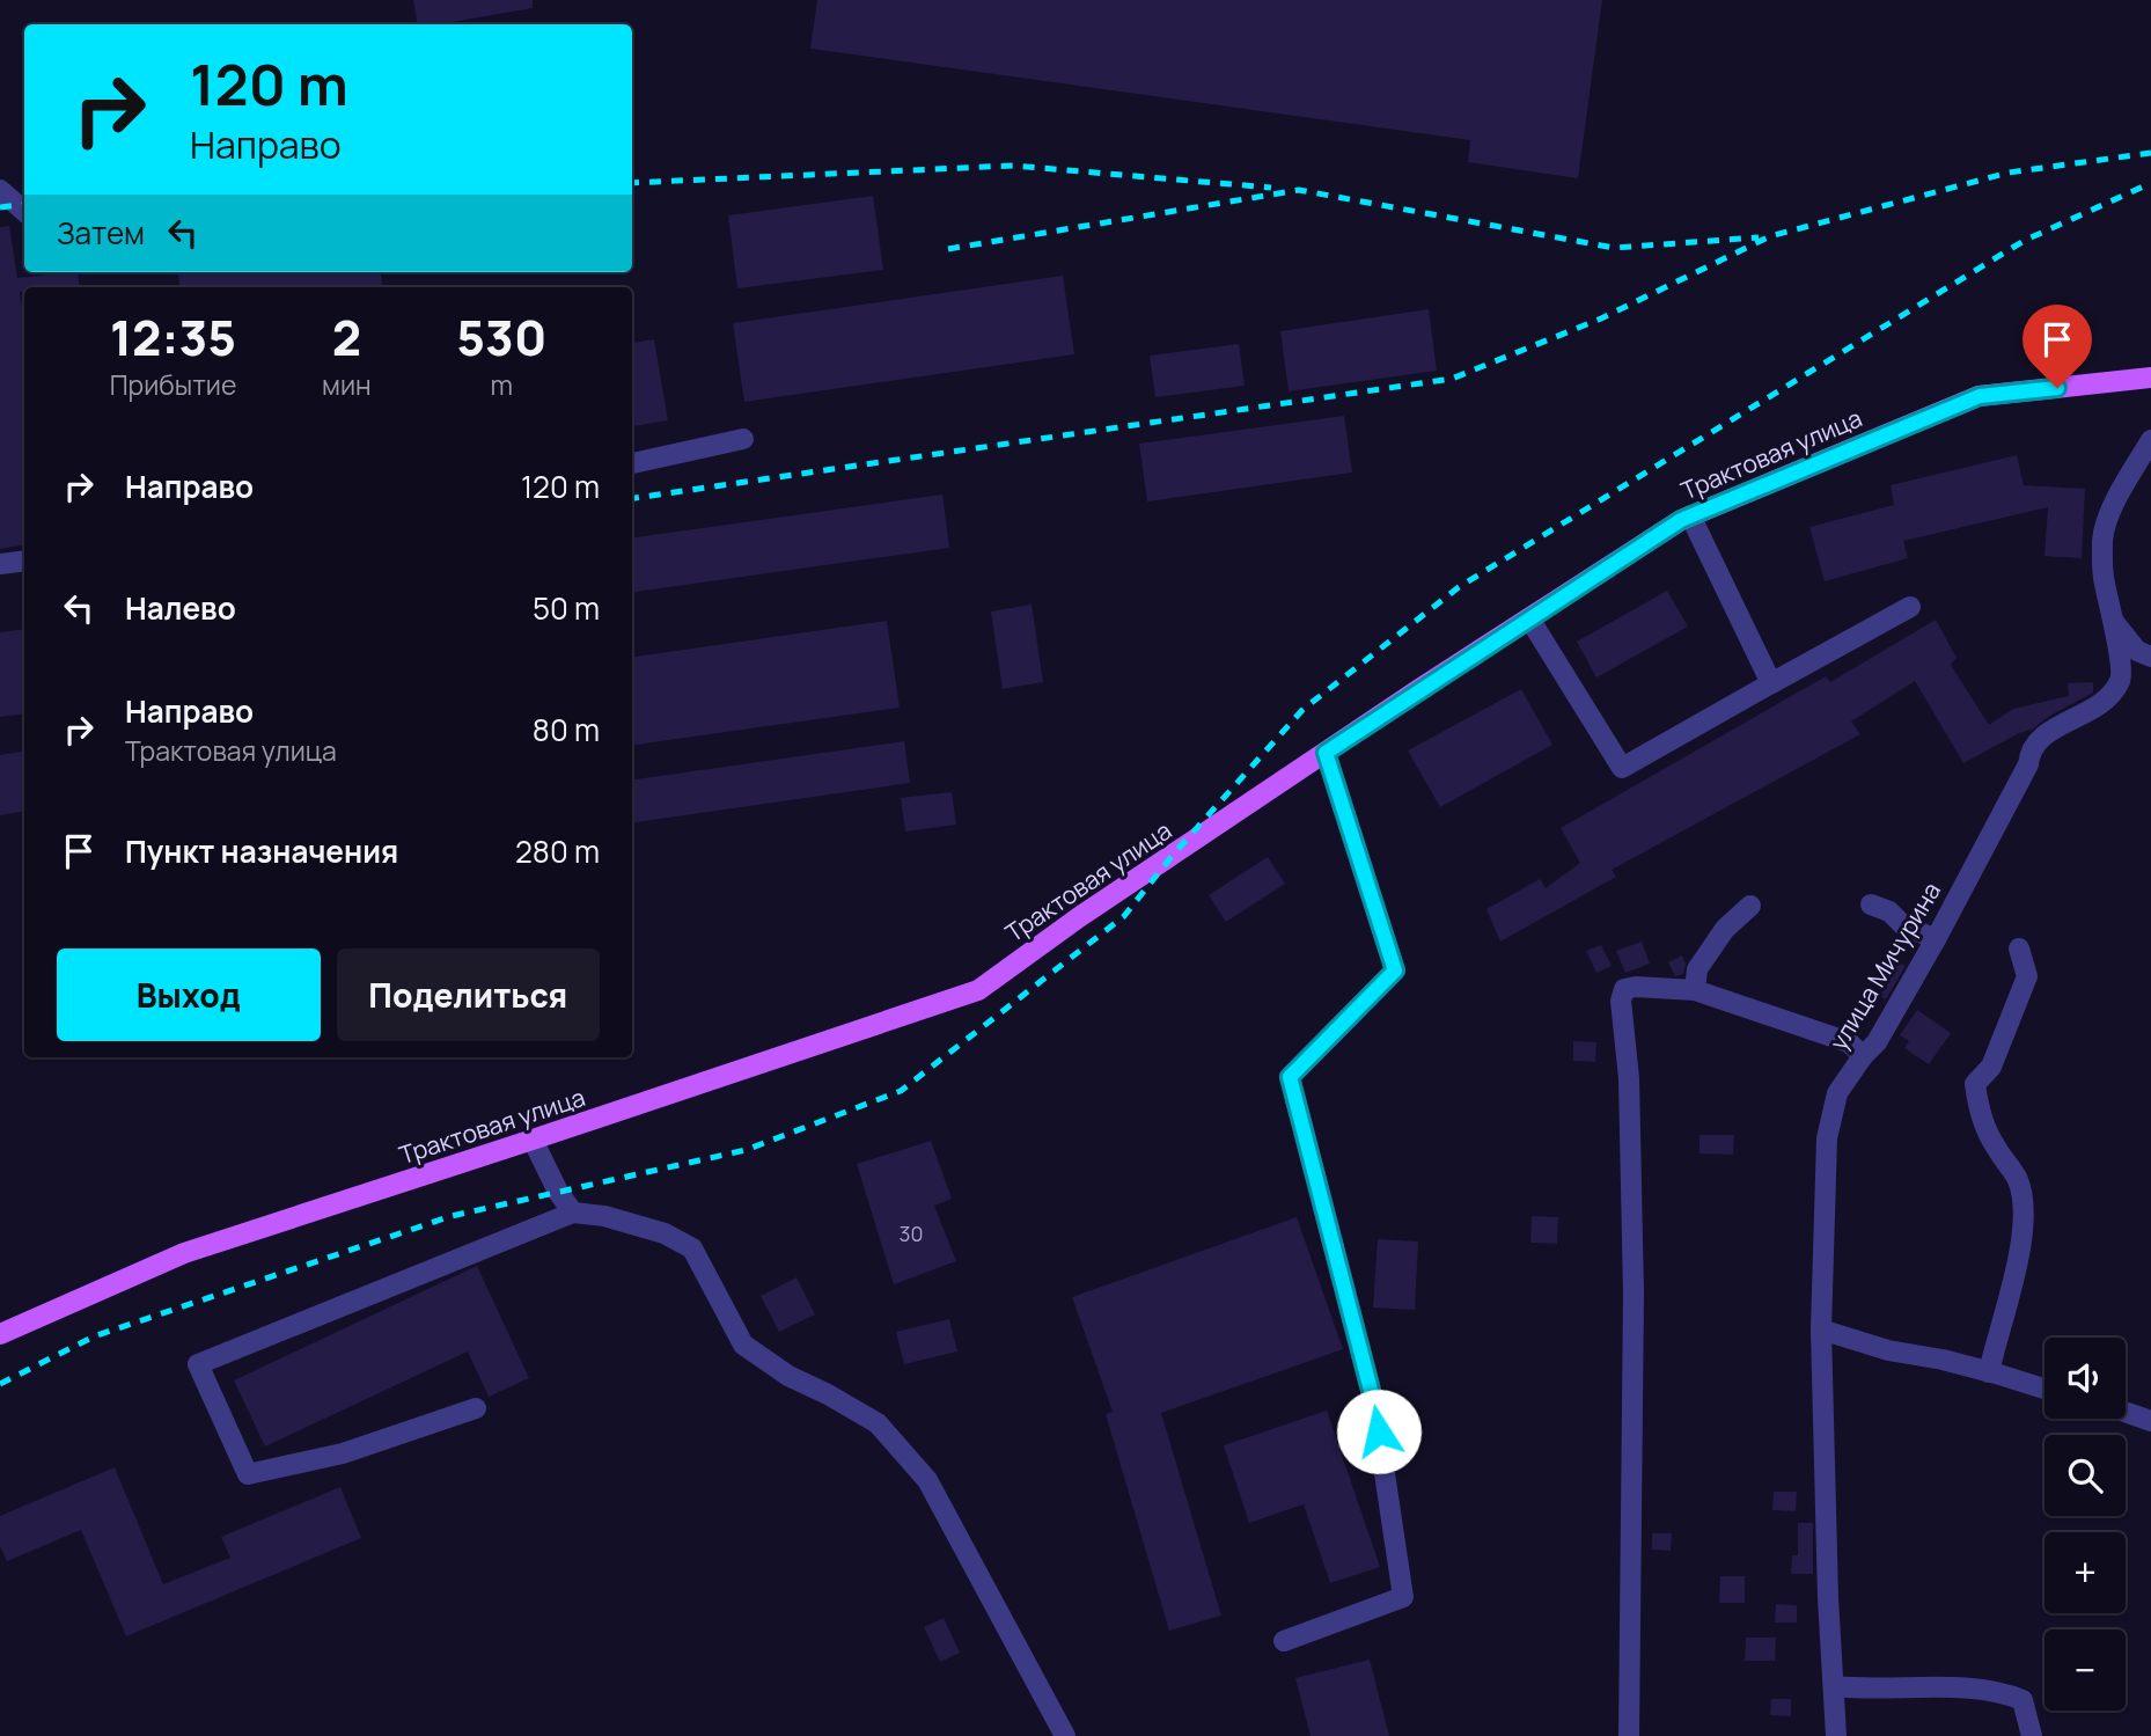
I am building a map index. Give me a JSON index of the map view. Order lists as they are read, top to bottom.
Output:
{
  "streets": {
    "main road": ["Трактовая улица"],
    "street": ["улица Мичурина"]
  },
  "house_numbers": ["30"],
  "page": {
    "turn": ["120 m", "Направо"],
    "then": "Затем",
    "eta": [
      "12:35",
      "Прибытие",
      "2",
      "мин",
      "530",
      "m"
    ],
    "list": [
      {
        "name": "Направо",
        "value": "120 m"
      },
      {
        "name": "Налево",
        "value": "50 m"
      },
      {
        "name": "Направо",
        "note": "Трактовая улица",
        "value": "80 m"
      },
      {
        "name": "Пункт назначения",
        "value": "280 m"
      }
    ],
    "buttons": ["Выход", "Поделиться"],
    "map_buttons": ["+", "−"]
  }
}
